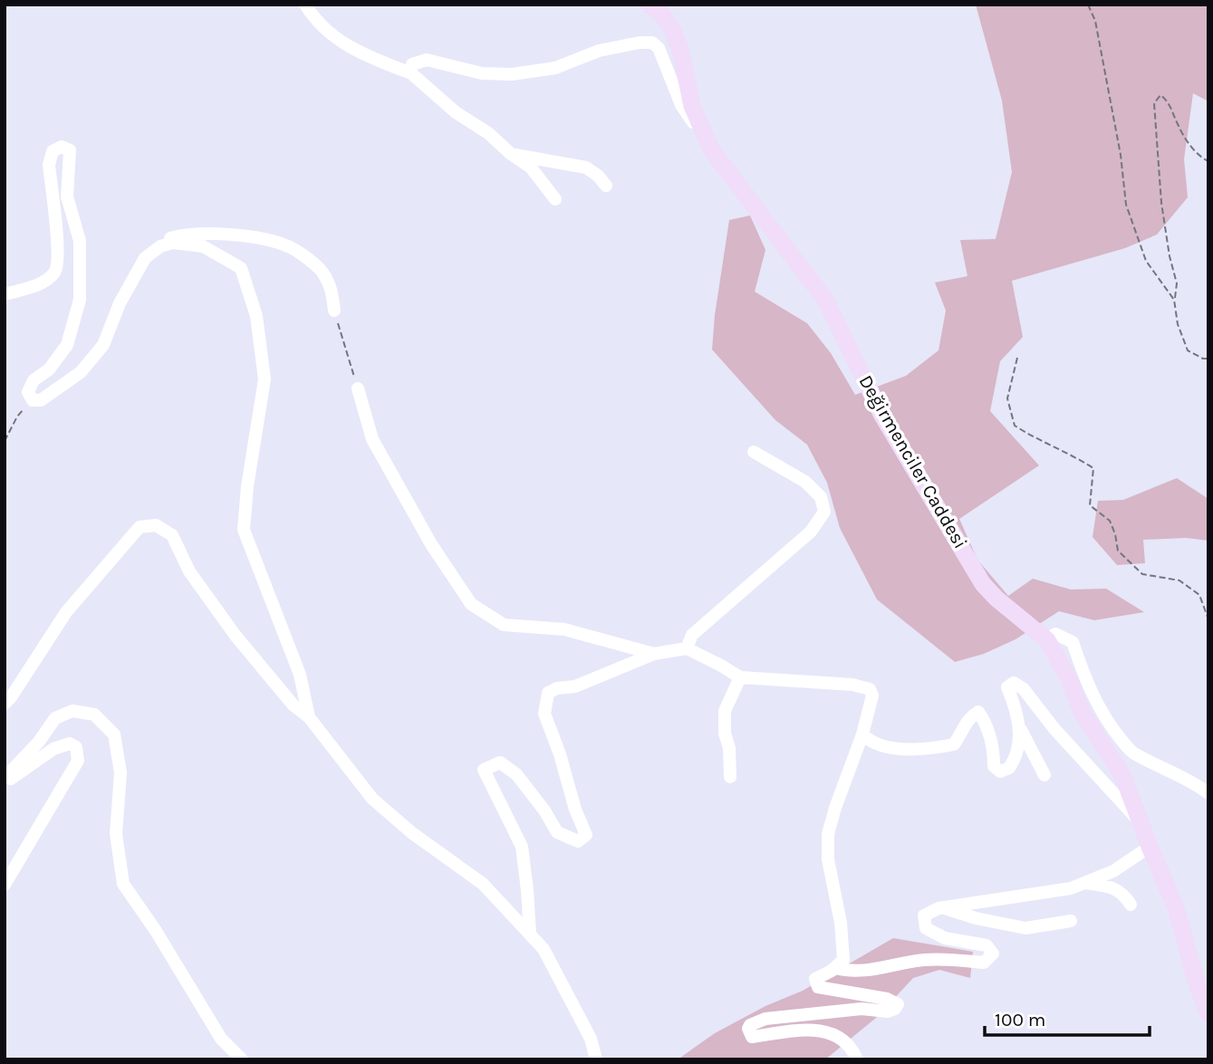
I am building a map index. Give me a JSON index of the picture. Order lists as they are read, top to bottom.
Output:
{
  "streets": {
    "main road": ["Değirmenciler Caddesi"]
  },
  "scale_bar": "100 m"
}
